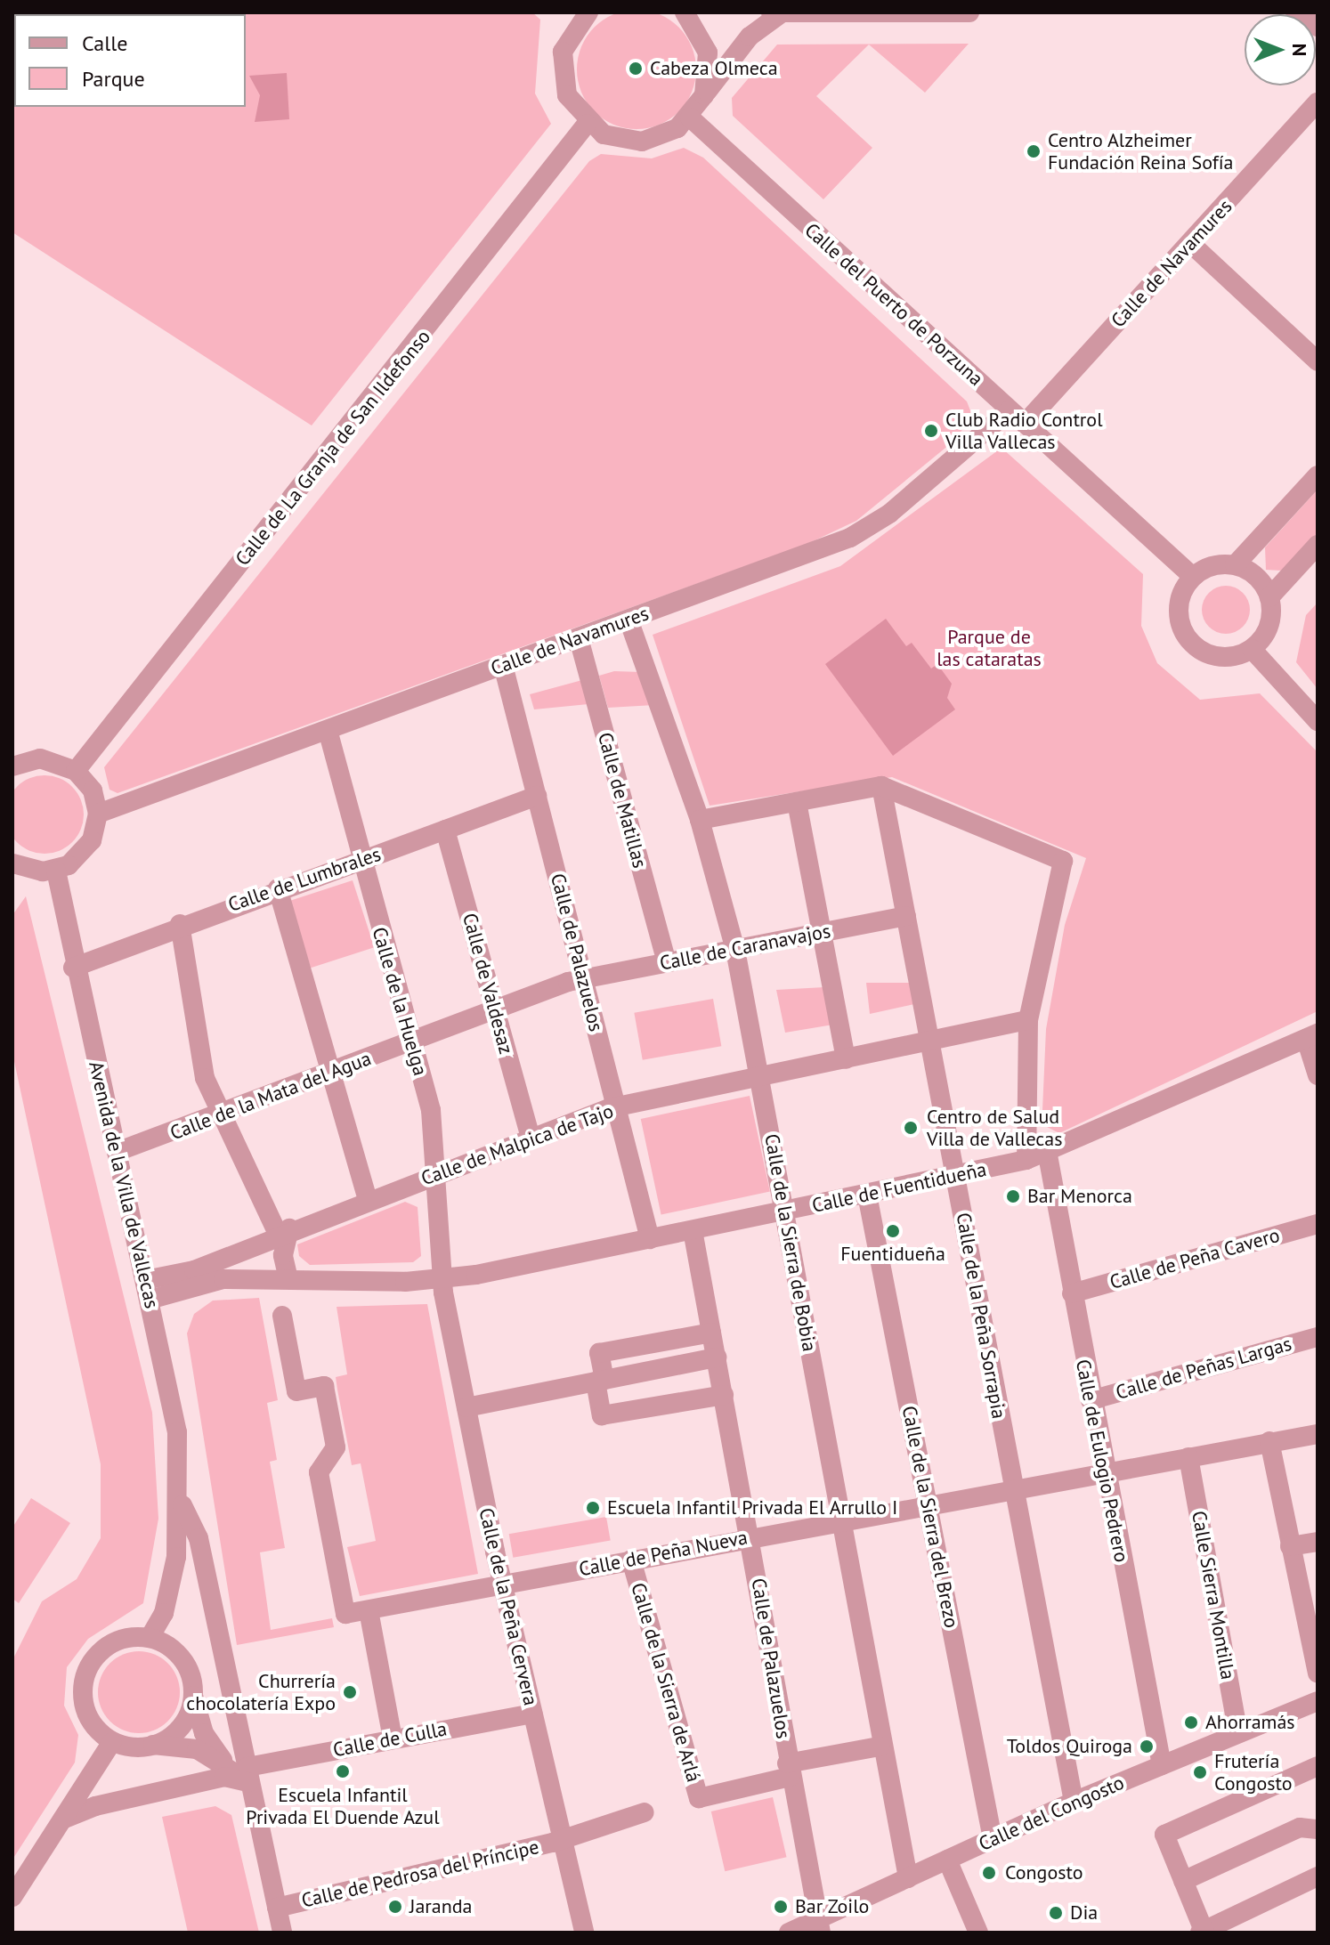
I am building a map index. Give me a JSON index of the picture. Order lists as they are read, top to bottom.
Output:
{
  "streets": {
    "street": [
      "Calle de Navamures",
      "Calle del Puerto de Porzuna",
      "Calle de La Granja de San Ildefonso",
      "Calle de Matillas",
      "Calle de Lumbrales",
      "Calle de Caranavajos",
      "Calle de Palazuelos",
      "Calle de Valdesaz",
      "Calle de la Huelga",
      "Calle de la Mata del Agua",
      "Calle de Malpica de Tajo",
      "Avenida de la Villa de Vallecas",
      "Calle de Fuentidueña",
      "Calle de la Sierra de Bobia",
      "Calle de Peña Cavero",
      "Calle de la Peña Sorrapia",
      "Calle de Peñas Largas",
      "Calle de Eulogio Pedrero",
      "Calle de la Sierra del Brezo",
      "Calle de Peña Nueva",
      "Calle Sierra Montilla",
      "Calle de la Peña Cervera",
      "Calle de la Sierra de Arlá",
      "Calle de Culla",
      "Calle del Congosto",
      "Calle de Pedrosa del Príncipe"
    ]
  },
  "crossings": [
    ["Calle de Navamures", "Calle del Puerto de Porzuna"],
    ["Calle de Navamures", "Calle de Matillas"],
    ["Calle de Navamures", "Calle de Palazuelos"],
    ["Calle de Navamures", "Calle de la Huelga"],
    ["Calle de Navamures", "Calle de la Sierra de Bobia"],
    ["Calle de Matillas", "Calle de Caranavajos"],
    ["Calle de Lumbrales", "Calle de Palazuelos"],
    ["Calle de Lumbrales", "Calle de Valdesaz"],
    ["Calle de Lumbrales", "Calle de la Huelga"],
    ["Calle de Lumbrales", "Avenida de la Villa de Vallecas"],
    ["Calle de Caranavajos", "Calle de Palazuelos"],
    ["Calle de Caranavajos", "Calle de la Mata del Agua"],
    ["Calle de Caranavajos", "Calle de la Sierra de Bobia"],
    ["Calle de Caranavajos", "Calle de la Peña Sorrapia"],
    ["Calle de Palazuelos", "Calle de la Mata del Agua"],
    ["Calle de Palazuelos", "Calle de Malpica de Tajo"],
    ["Calle de Palazuelos", "Calle de Fuentidueña"],
    ["Calle de Palazuelos", "Calle de Peña Nueva"],
    ["Calle de Palazuelos", "Calle de la Sierra de Arlá"],
    ["Calle de Palazuelos", "Calle del Congosto"],
    ["Calle de Valdesaz", "Calle de la Mata del Agua"],
    ["Calle de Valdesaz", "Calle de Malpica de Tajo"],
    ["Calle de la Huelga", "Calle de la Mata del Agua"],
    ["Calle de la Huelga", "Calle de Malpica de Tajo"],
    ["Calle de la Huelga", "Calle de Fuentidueña"],
    ["Calle de la Huelga", "Calle de la Peña Cervera"],
    ["Calle de la Mata del Agua", "Avenida de la Villa de Vallecas"],
    ["Calle de Malpica de Tajo", "Avenida de la Villa de Vallecas"],
    ["Calle de Malpica de Tajo", "Calle de Fuentidueña"],
    ["Calle de Malpica de Tajo", "Calle de la Sierra de Bobia"],
    ["Calle de Malpica de Tajo", "Calle de la Peña Sorrapia"],
    ["Avenida de la Villa de Vallecas", "Calle de Fuentidueña"],
    ["Avenida de la Villa de Vallecas", "Calle de Culla"],
    ["Avenida de la Villa de Vallecas", "Calle de Pedrosa del Príncipe"],
    ["Calle de Fuentidueña", "Calle de la Sierra de Bobia"],
    ["Calle de Fuentidueña", "Calle de la Peña Sorrapia"],
    ["Calle de Fuentidueña", "Calle de Eulogio Pedrero"],
    ["Calle de Fuentidueña", "Calle de la Sierra del Brezo"],
    ["Calle de Fuentidueña", "Calle de la Peña Cervera"],
    ["Calle de la Sierra de Bobia", "Calle de Peña Nueva"],
    ["Calle de la Sierra de Bobia", "Calle del Congosto"],
    ["Calle de Peña Cavero", "Calle de Eulogio Pedrero"],
    ["Calle de la Peña Sorrapia", "Calle de Peña Nueva"],
    ["Calle de la Peña Sorrapia", "Calle del Congosto"],
    ["Calle de Peñas Largas", "Calle de Eulogio Pedrero"],
    ["Calle de Eulogio Pedrero", "Calle de Peña Nueva"],
    ["Calle de Eulogio Pedrero", "Calle del Congosto"],
    ["Calle de la Sierra del Brezo", "Calle de Peña Nueva"],
    ["Calle de la Sierra del Brezo", "Calle del Congosto"],
    ["Calle de Peña Nueva", "Calle Sierra Montilla"],
    ["Calle de Peña Nueva", "Calle de la Peña Cervera"],
    ["Calle de Peña Nueva", "Calle de la Sierra de Arlá"],
    ["Calle Sierra Montilla", "Calle del Congosto"],
    ["Calle de la Peña Cervera", "Calle de Culla"],
    ["Calle de la Peña Cervera", "Calle de Pedrosa del Príncipe"]
  ],
  "parks": ["Parque de las cataratas"],
  "places": [
    "Cabeza Olmeca",
    "Centro Alzheimer Fundación Reina Sofía",
    "Club Radio Control Villa Vallecas",
    "Centro de Salud Villa de Vallecas",
    "Bar Menorca",
    "Fuentidueña",
    "Escuela Infantil Privada El Arrullo I",
    "Churrería chocolatería Expo",
    "Ahorramás",
    "Toldos Quiroga",
    "Escuela Infantil Privada El Duende Azul",
    "Frutería Congosto",
    "Congosto",
    "Jaranda",
    "Bar Zoilo",
    "Dia"
  ],
  "legend": ["Calle", "Parque"],
  "north": "right"
}
